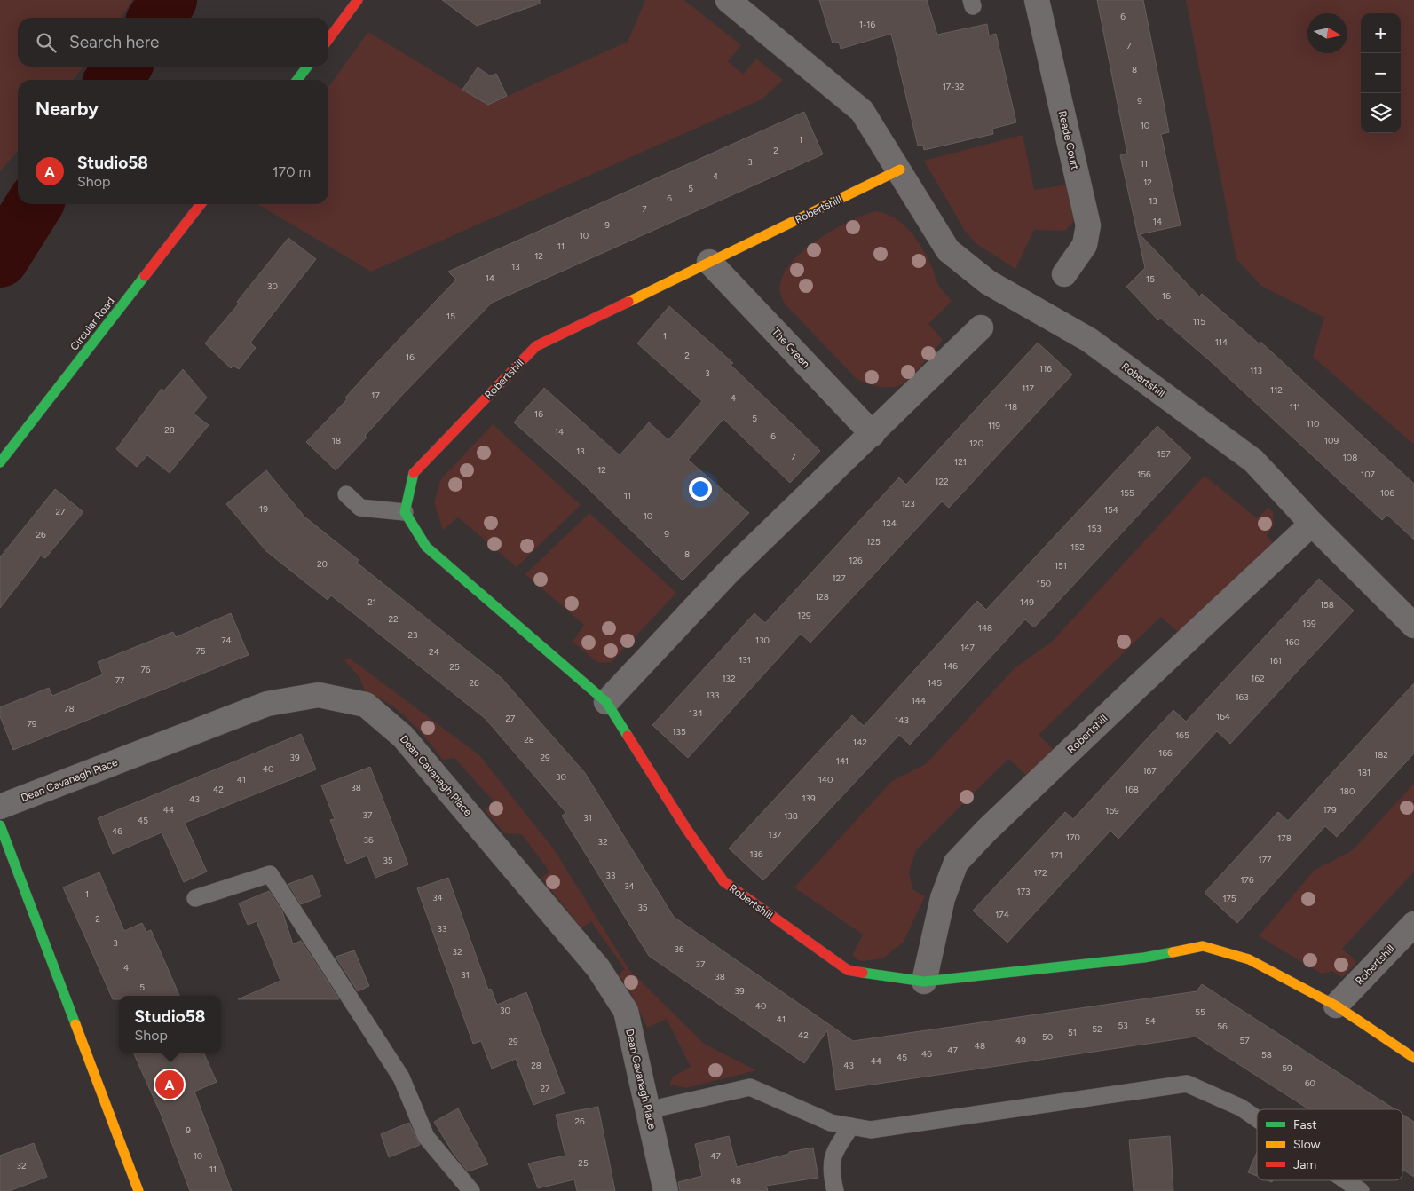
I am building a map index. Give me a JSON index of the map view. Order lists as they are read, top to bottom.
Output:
{
  "streets": {
    "street": [
      "Reade Court",
      "Robertshill",
      "Circular Road",
      "The Green",
      "Dean Cavanagh Place"
    ]
  },
  "crossings": [
    ["Robertshill", "The Green"]
  ],
  "house_numbers": [
    "6",
    "1-16",
    "7",
    "8",
    "17-32",
    "9",
    "10",
    "1",
    "2",
    "3",
    "11",
    "4",
    "12",
    "5",
    "6",
    "13",
    "7",
    "14",
    "9",
    "10",
    "11",
    "12",
    "13",
    "14",
    "15",
    "30",
    "16",
    "15",
    "115",
    "1",
    "114",
    "2",
    "16",
    "116",
    "113",
    "3",
    "117",
    "112",
    "17",
    "4",
    "118",
    "111",
    "16",
    "5",
    "110",
    "119",
    "28",
    "14",
    "6",
    "18",
    "109",
    "120",
    "13",
    "157",
    "7",
    "108",
    "121",
    "12",
    "156",
    "107",
    "122",
    "155",
    "106",
    "11",
    "123",
    "19",
    "154",
    "27",
    "10",
    "124",
    "153",
    "9",
    "26",
    "125",
    "152",
    "8",
    "126",
    "20",
    "151",
    "127",
    "150",
    "128",
    "21",
    "149",
    "158",
    "129",
    "22",
    "159",
    "148",
    "23",
    "74",
    "130",
    "160",
    "147",
    "75",
    "24",
    "131",
    "161",
    "146",
    "25",
    "76",
    "132",
    "162",
    "77",
    "26",
    "145",
    "133",
    "163",
    "144",
    "78",
    "134",
    "164",
    "27",
    "143",
    "79",
    "135",
    "165",
    "28",
    "142",
    "166",
    "182",
    "39",
    "29",
    "141",
    "40",
    "167",
    "181",
    "30",
    "41",
    "140",
    "38",
    "42",
    "168",
    "180",
    "139",
    "43",
    "44",
    "179",
    "169",
    "37",
    "138",
    "31",
    "45",
    "46",
    "137",
    "170",
    "178",
    "36",
    "32",
    "136",
    "171",
    "177",
    "35",
    "172",
    "33",
    "176",
    "34",
    "173",
    "1",
    "34",
    "175",
    "35",
    "174",
    "2",
    "33",
    "3",
    "36",
    "32",
    "37",
    "4",
    "31",
    "38",
    "5",
    "39",
    "40",
    "30",
    "55",
    "41",
    "54",
    "53",
    "56",
    "52",
    "51",
    "42",
    "50",
    "49",
    "57",
    "29",
    "48",
    "47",
    "46",
    "58",
    "45",
    "44",
    "28",
    "43",
    "59",
    "60",
    "27",
    "26",
    "9",
    "10",
    "47",
    "25",
    "32",
    "11",
    "48"
  ],
  "legend": ["Fast", "Slow", "Jam"],
  "north": "right",
  "page": {
    "map_buttons": ["+", "−"],
    "search": "Search here",
    "heading": "Nearby",
    "list": [
      {
        "mark": "A",
        "name": "Studio58",
        "note": "Shop",
        "value": "170 m"
      }
    ],
    "popup": ["Studio58", "Shop"],
    "pins": "A"
  }
}
